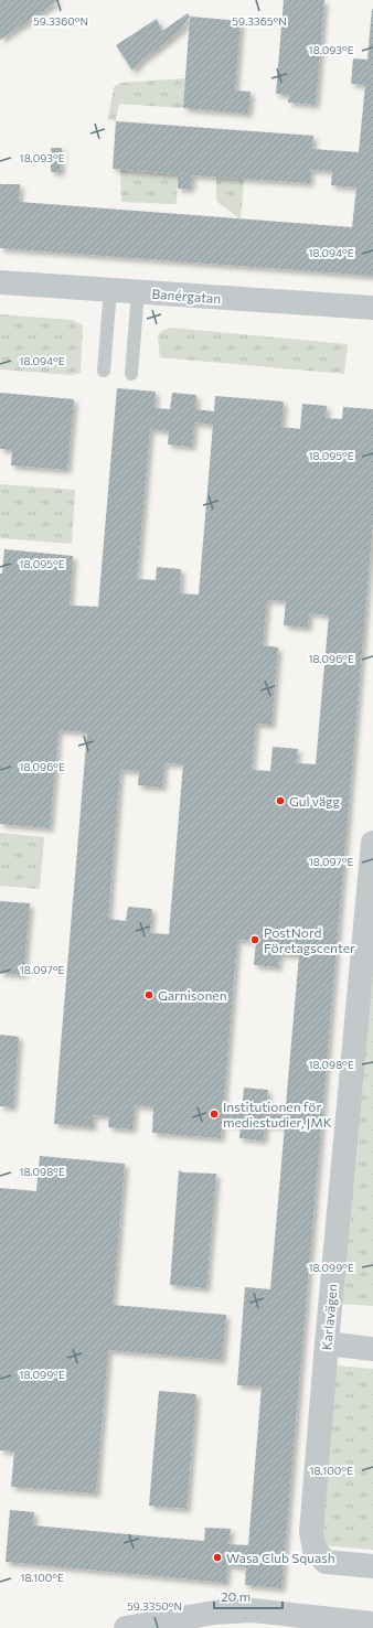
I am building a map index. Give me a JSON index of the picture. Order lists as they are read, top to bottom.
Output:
{
  "streets": {
    "street": ["Banérgatan", "Karlavägen"]
  },
  "places": [
    "Gul vägg",
    "PostNord Företagscenter",
    "Garnisonen",
    "Institutionen för mediestudier, JMK",
    "Wasa Club Squash"
  ],
  "scale_bar": "20 m",
  "coordinates": [
    "59.3360°N",
    "59.3365°N",
    "18.093°E",
    "18.094°E",
    "18.095°E",
    "18.096°E",
    "18.097°E",
    "18.098°E",
    "18.099°E",
    "18.100°E",
    "59.3350°N"
  ]
}
